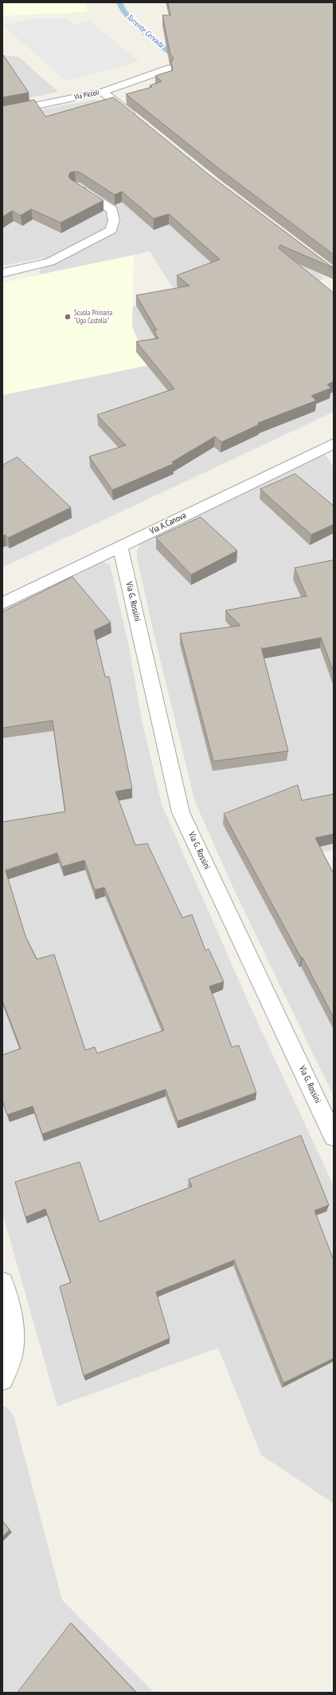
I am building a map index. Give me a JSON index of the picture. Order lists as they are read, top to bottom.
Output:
{
  "streets": {
    "street": ["Via Piccoli", "Via A.Canova", "Via G. Rossini"]
  },
  "crossings": [
    ["Via A.Canova", "Via G. Rossini"]
  ],
  "water": ["Torrente Cervada"],
  "places": ["Scuola Primaria \"Ugo Costella\""]
}
